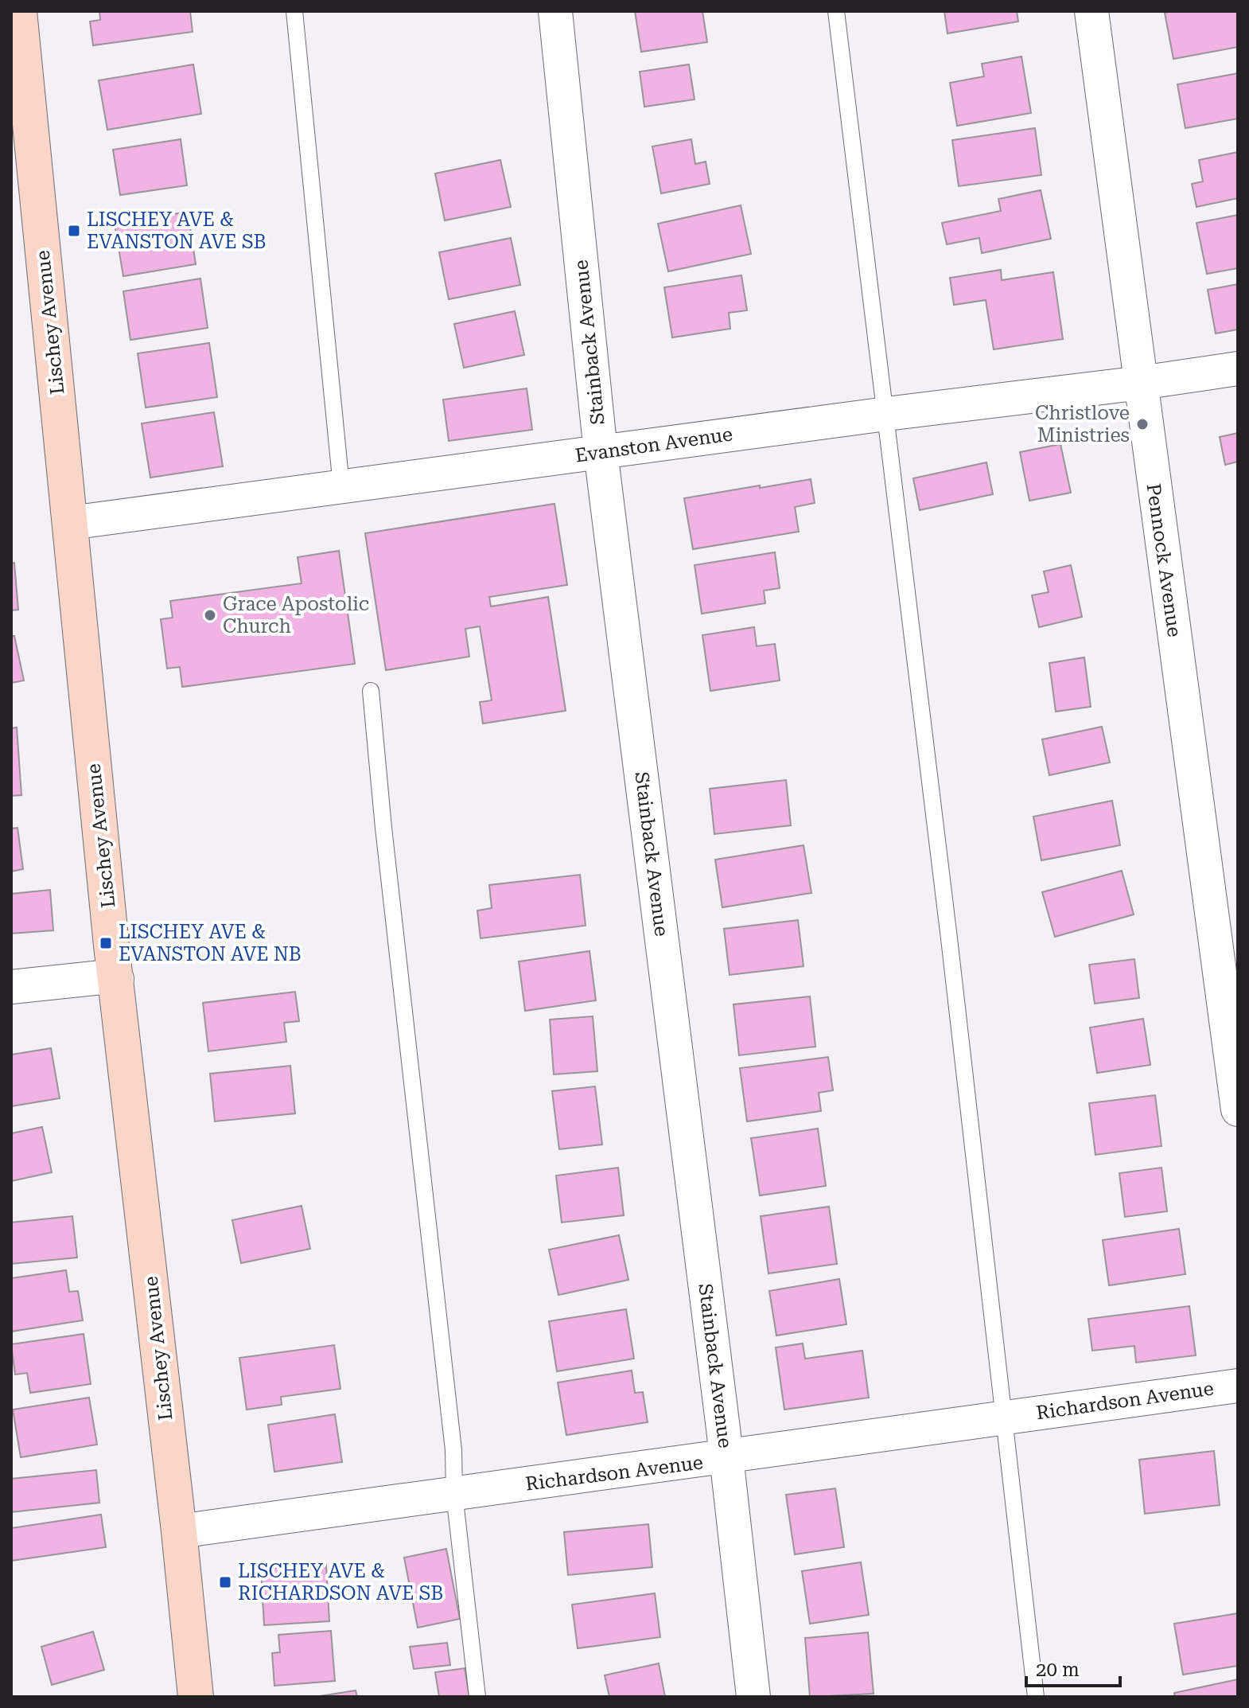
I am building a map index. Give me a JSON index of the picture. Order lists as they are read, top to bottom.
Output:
{
  "streets": {
    "street": [
      "Lischey Avenue",
      "Stainback Avenue",
      "Evanston Avenue",
      "Pennock Avenue",
      "Richardson Avenue"
    ]
  },
  "crossings": [
    ["Lischey Avenue", "Evanston Avenue"],
    ["Lischey Avenue", "Richardson Avenue"],
    ["Stainback Avenue", "Evanston Avenue"],
    ["Stainback Avenue", "Richardson Avenue"],
    ["Evanston Avenue", "Pennock Avenue"]
  ],
  "places": {
    "transit": ["LISCHEY AVE & EVANSTON AVE SB", "LISCHEY AVE & EVANSTON AVE NB", "LISCHEY AVE & RICHARDSON AVE SB"],
    "other": ["Christlove Ministries", "Grace Apostolic Church"]
  },
  "scale_bar": "20 m"
}
